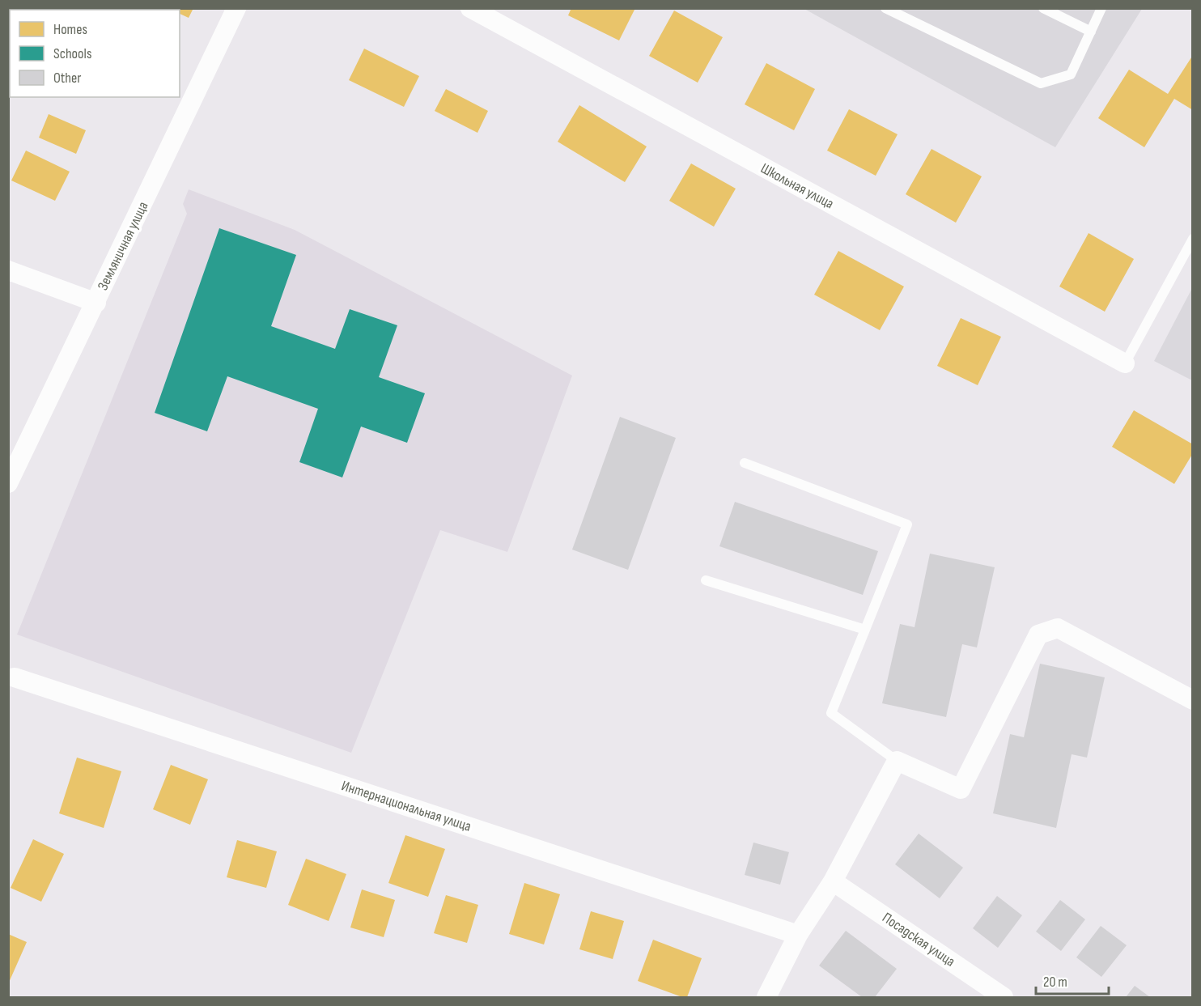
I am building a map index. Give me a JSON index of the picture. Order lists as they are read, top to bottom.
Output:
{
  "streets": {
    "street": [
      "Школьная улица",
      "Земляничная улица",
      "Интернациональная улица",
      "Посадская улица"
    ]
  },
  "legend": ["Homes", "Schools", "Other"],
  "scale_bar": "20 m"
}
